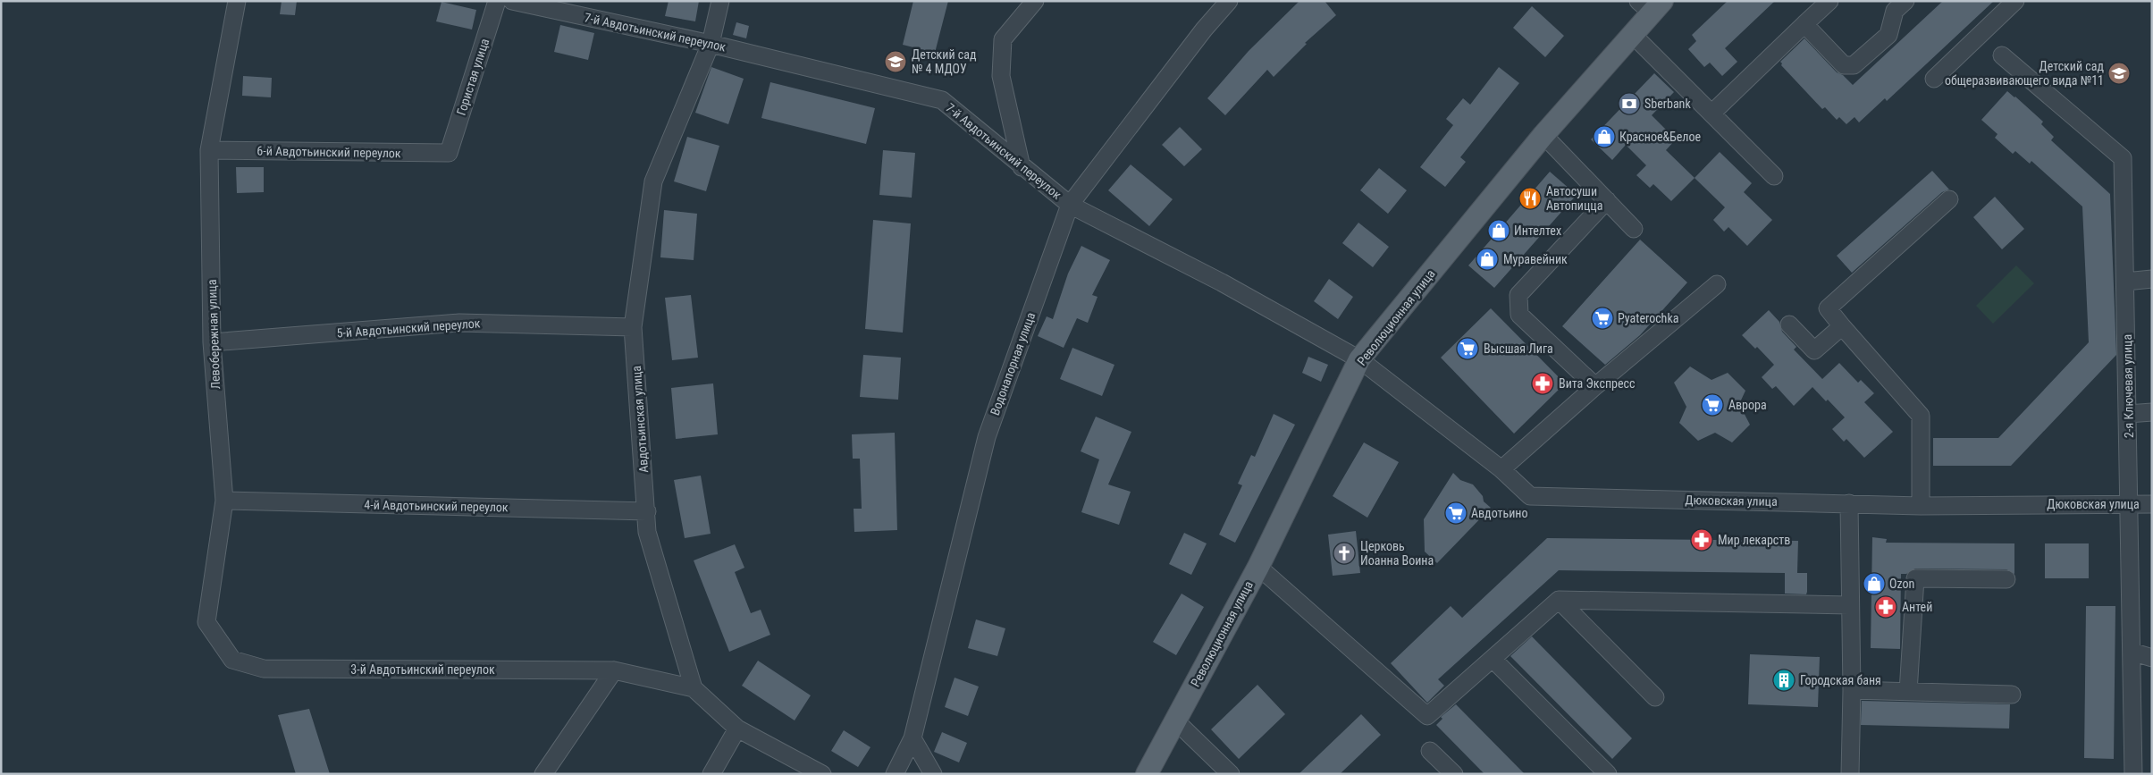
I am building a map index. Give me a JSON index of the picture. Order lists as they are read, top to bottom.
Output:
{
  "streets": {
    "main road": ["Революционная улица"],
    "street": [
      "7-й Авдотьинский переулок",
      "Гористая улица",
      "6-й Авдотьинский переулок",
      "5-й Авдотьинский переулок",
      "Левобережная улица",
      "Водонапорная улица",
      "2-я Ключевая улица",
      "Авдотьинская улица",
      "Дюковская улица",
      "4-й Авдотьинский переулок",
      "3-й Авдотьинский переулок"
    ]
  },
  "crossings": [
    ["7-й Авдотьинский переулок", "Революционная улица"],
    ["7-й Авдотьинский переулок", "Водонапорная улица"],
    ["7-й Авдотьинский переулок", "Авдотьинская улица"],
    ["7-й Авдотьинский переулок", "Дюковская улица"],
    ["Гористая улица", "6-й Авдотьинский переулок"],
    ["6-й Авдотьинский переулок", "Левобережная улица"],
    ["Революционная улица", "Дюковская улица"],
    ["5-й Авдотьинский переулок", "Левобережная улица"],
    ["5-й Авдотьинский переулок", "Авдотьинская улица"],
    ["Левобережная улица", "4-й Авдотьинский переулок"],
    ["Левобережная улица", "3-й Авдотьинский переулок"],
    ["2-я Ключевая улица", "Дюковская улица"],
    ["Авдотьинская улица", "4-й Авдотьинский переулок"],
    ["Авдотьинская улица", "3-й Авдотьинский переулок"]
  ],
  "places": {
    "school or university": ["Детский сад № 4 МДОУ", "Детский сад общеразвивающего вида №11"],
    "bank": ["Sberbank"],
    "shop": [
      "Красное&Белое",
      "Интелтех",
      "Муравейник",
      "Ozon"
    ],
    "restaurant": ["Автосуши Автопицца"],
    "supermarket": [
      "Pyaterochka",
      "Высшая Лига",
      "Аврора",
      "Авдотьино"
    ],
    "pharmacy": ["Вита Экспресс", "Мир лекарств", "Антей"],
    "church": ["Церковь Иоанна Воина"],
    "building": ["Городская баня"]
  }
}
